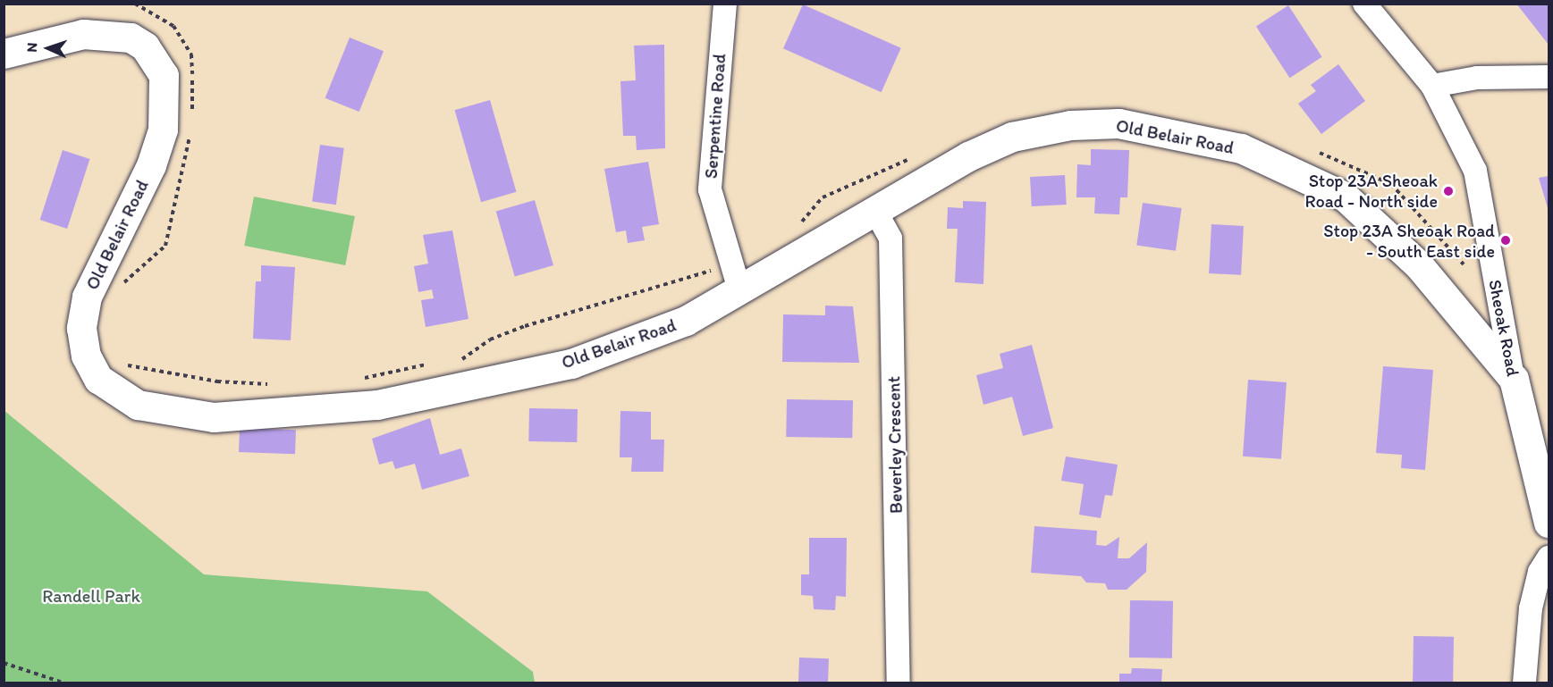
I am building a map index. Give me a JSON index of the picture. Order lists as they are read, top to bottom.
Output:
{
  "streets": {
    "main road": ["Old Belair Road", "Sheoak Road"],
    "street": ["Serpentine Road", "Beverley Crescent"]
  },
  "crossings": [
    ["Serpentine Road", "Old Belair Road"],
    ["Old Belair Road", "Sheoak Road"],
    ["Old Belair Road", "Beverley Crescent"]
  ],
  "parks": ["Randell Park"],
  "places": ["Stop 23A Sheoak Road - North side", "Stop 23A Sheoak Road - South East side"],
  "north": "left"
}
